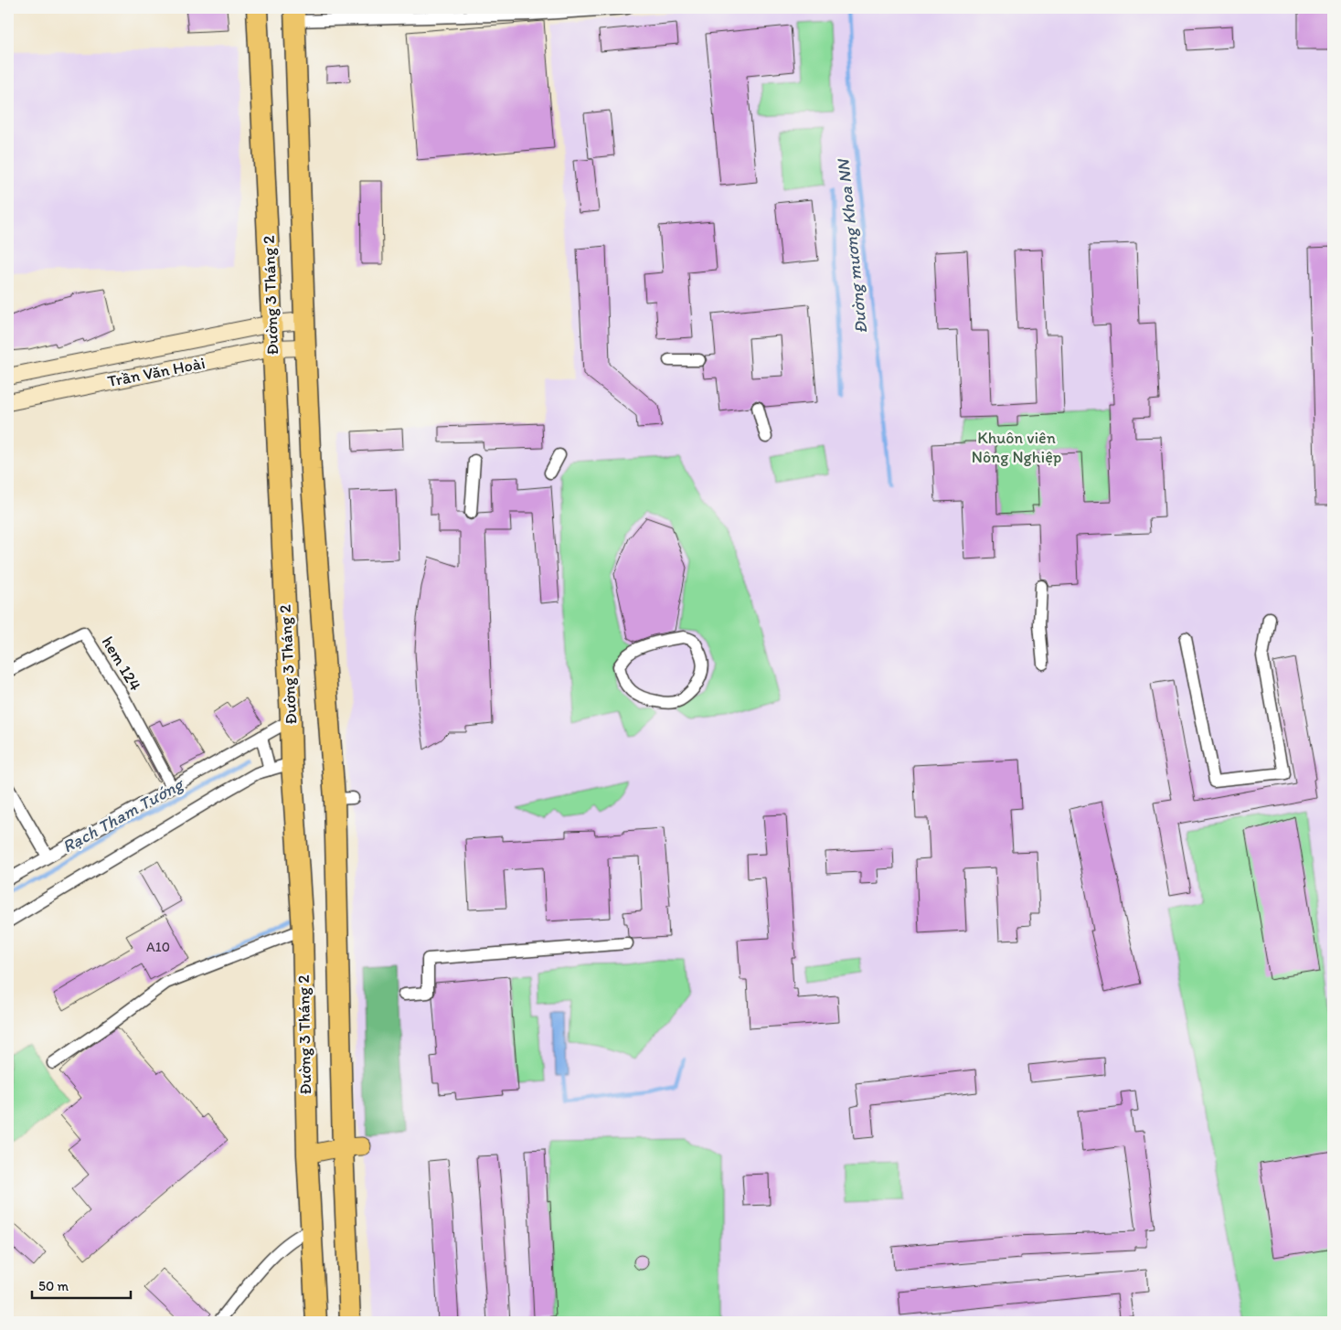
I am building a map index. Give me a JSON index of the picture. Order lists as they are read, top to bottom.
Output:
{
  "streets": {
    "highway": ["Đường 3 Tháng 2"],
    "main road": ["Trần Văn Hoài"],
    "street": ["hem 124"]
  },
  "crossings": [
    ["Đường 3 Tháng 2", "Trần Văn Hoài"]
  ],
  "water": ["Đường mương Khoa NN", "Rạch Tham Tướng"],
  "parks": ["Khuôn viên Nông Nghiệp"],
  "house_numbers": ["A10"],
  "scale_bar": "50 m"
}
